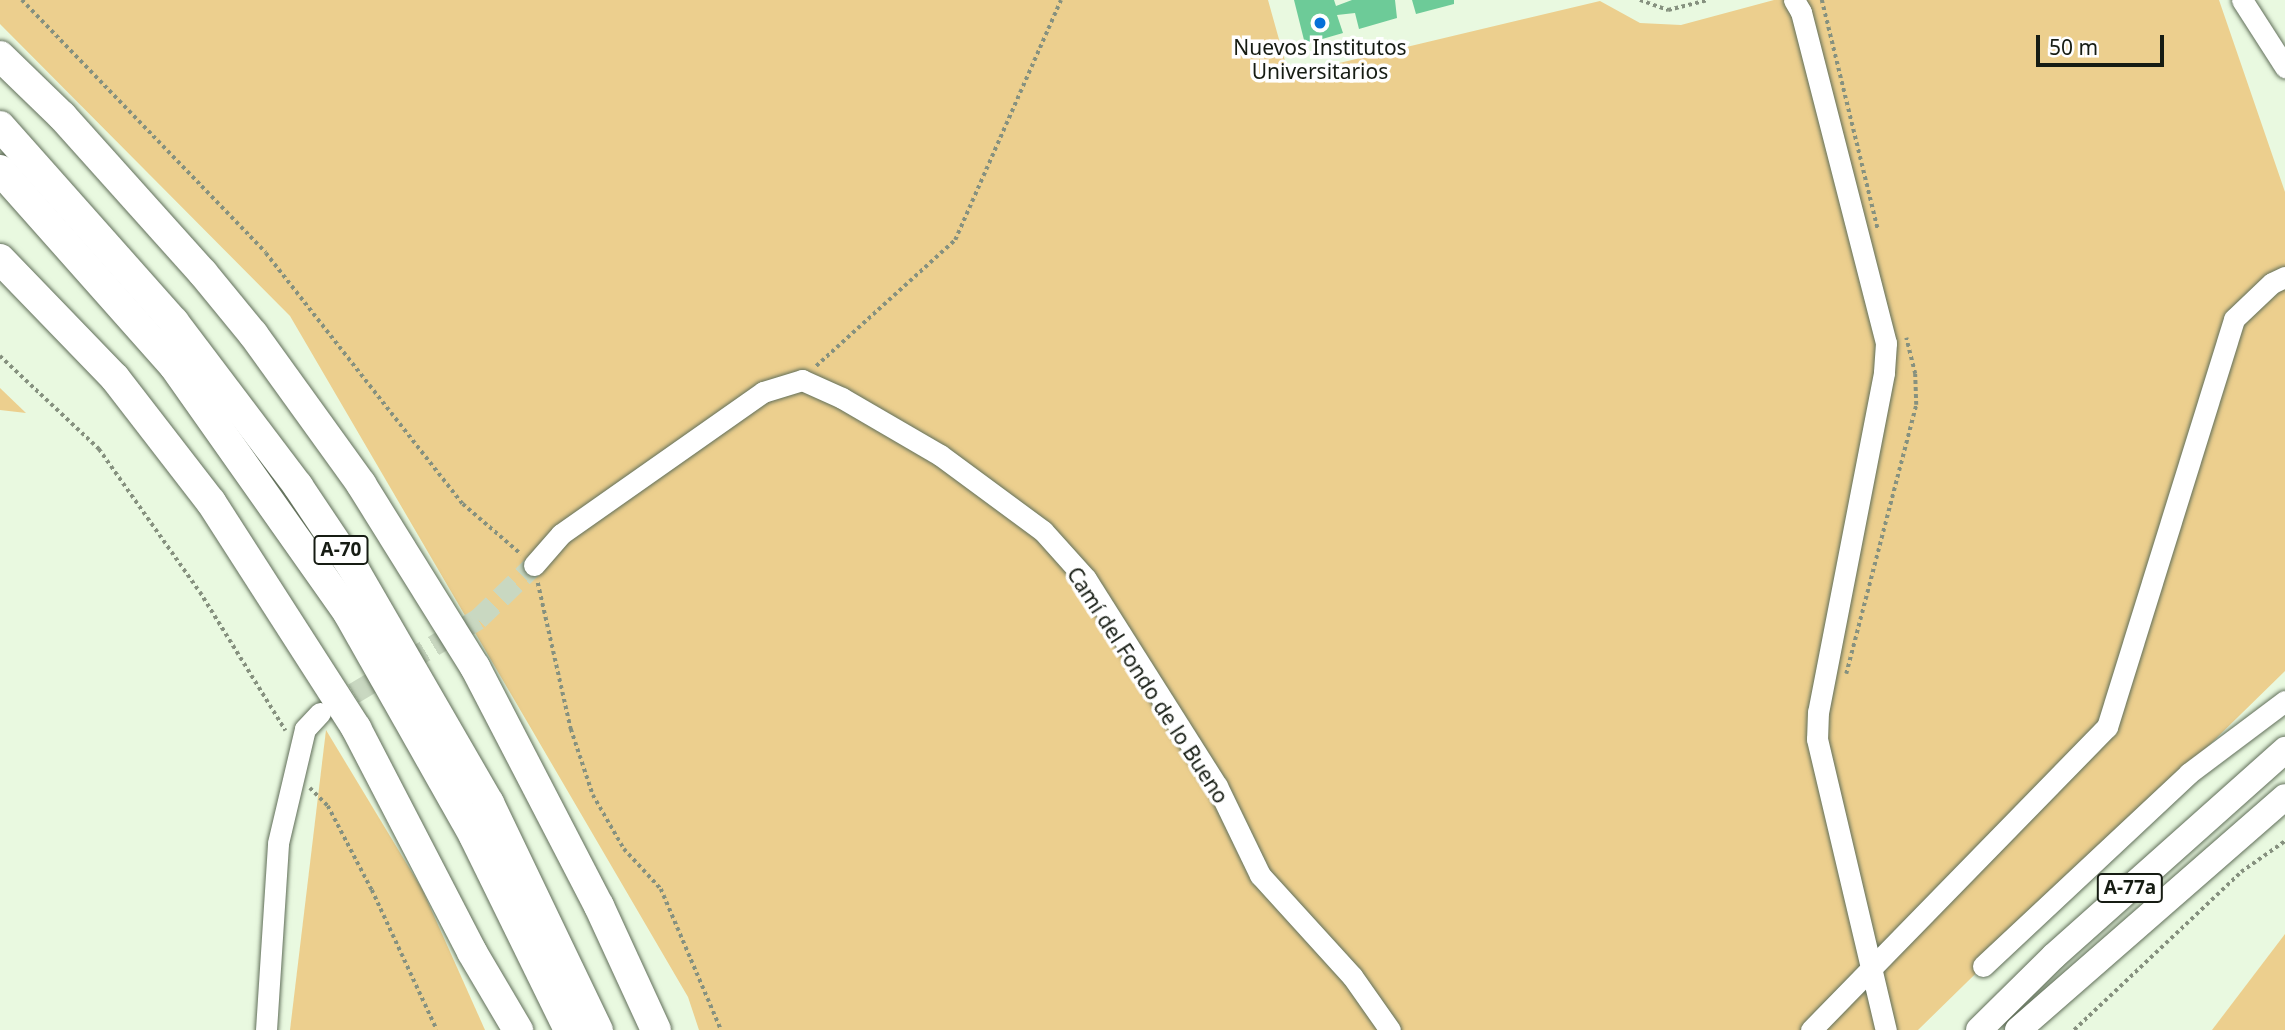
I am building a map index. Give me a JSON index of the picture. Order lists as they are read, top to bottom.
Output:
{
  "streets": {
    "highway": ["A-70"],
    "main road": ["A-77a"],
    "street": ["Camí del Fondo de lo Bueno"]
  },
  "places": ["Nuevos Institutos Universitarios"],
  "scale_bar": "50 m"
}
